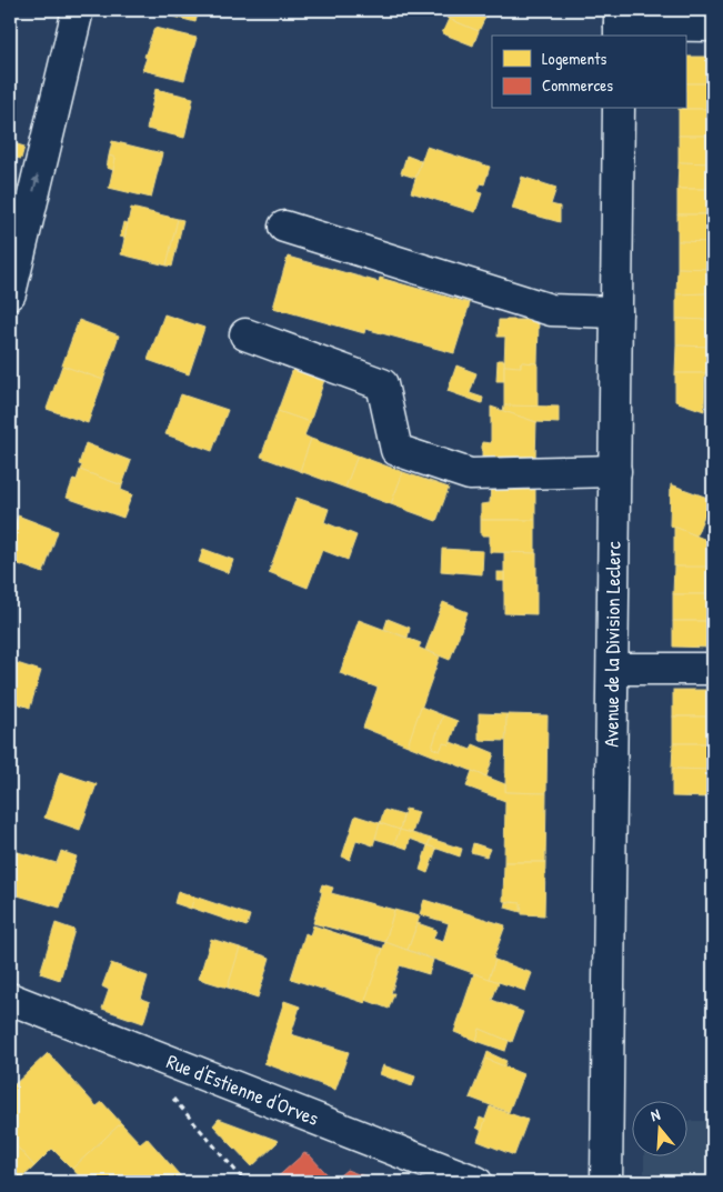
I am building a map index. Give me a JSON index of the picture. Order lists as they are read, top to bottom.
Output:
{
  "streets": {
    "main road": ["Avenue de la Division Leclerc", "Rue d'Estienne d'Orves"]
  },
  "legend": ["Logements", "Commerces"],
  "north": "top"
}
